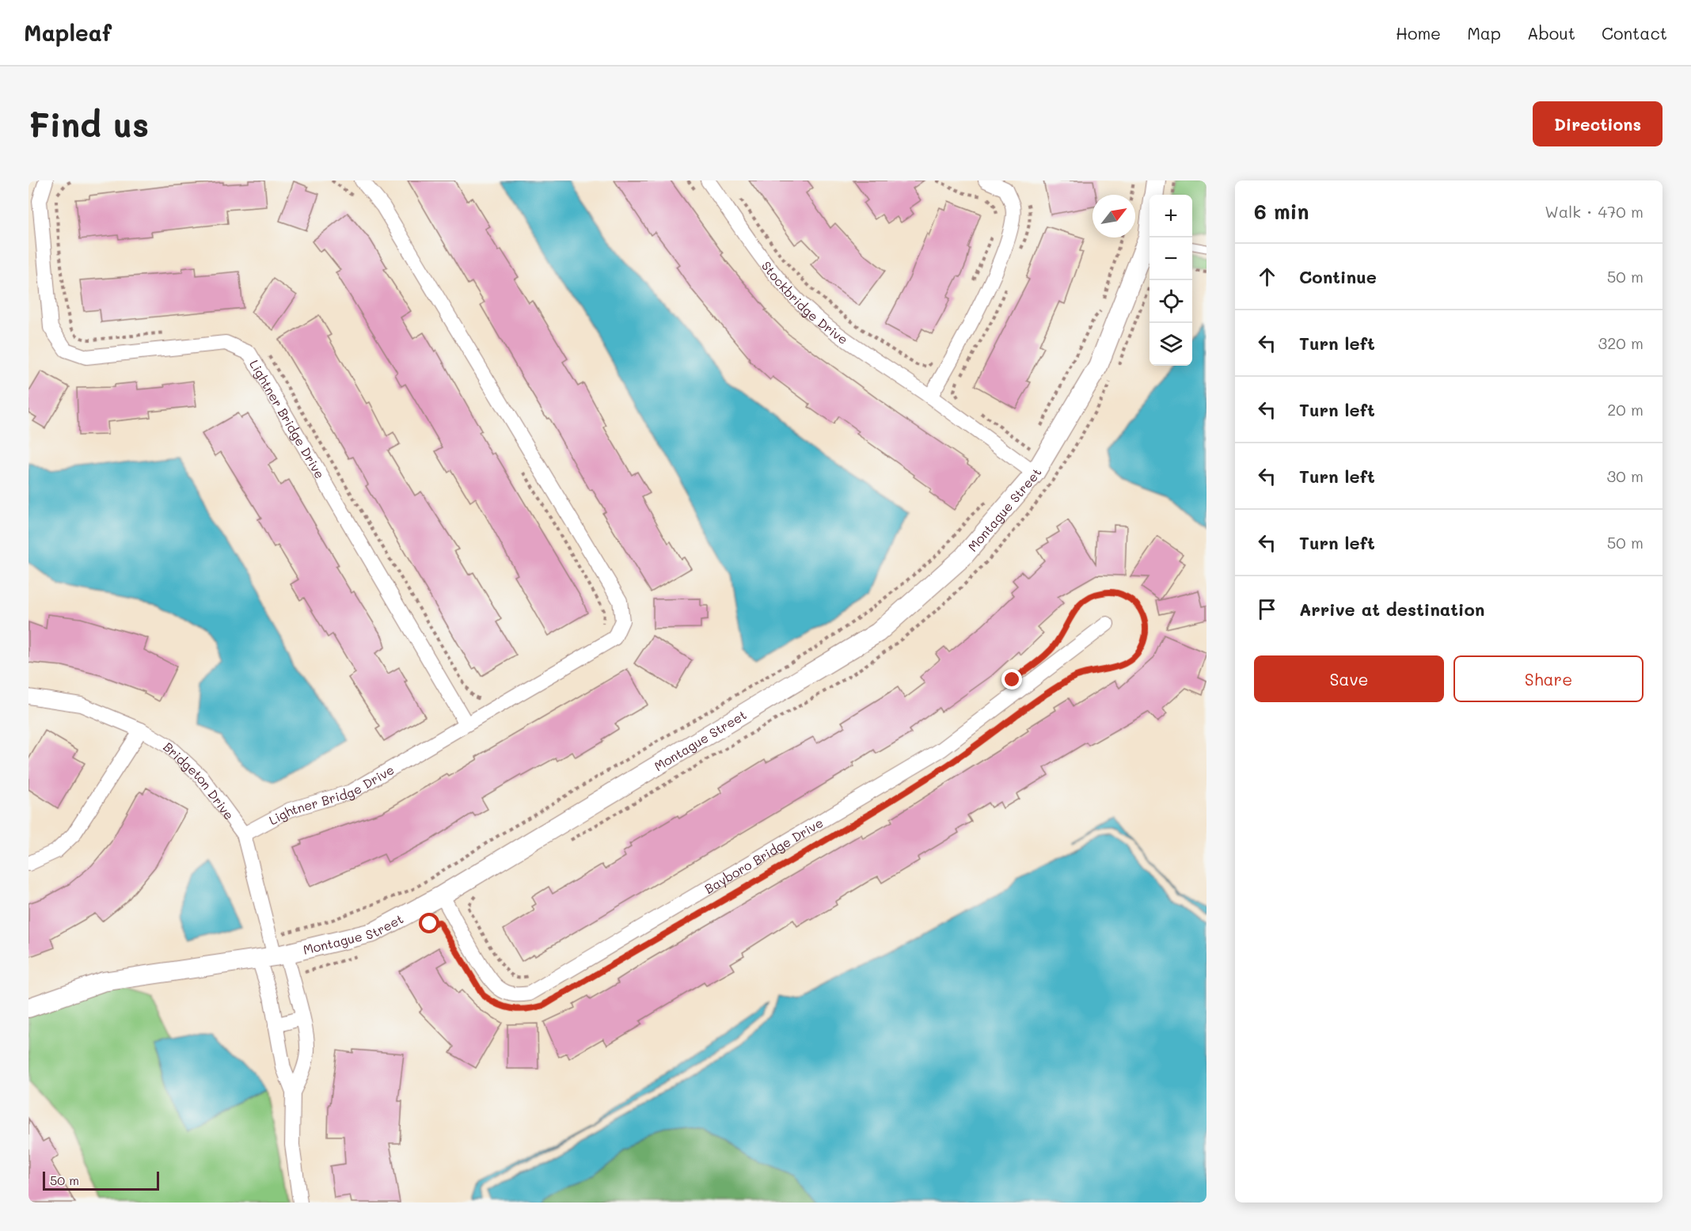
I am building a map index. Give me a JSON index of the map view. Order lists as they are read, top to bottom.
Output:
{
  "streets": {
    "street": [
      "Stockbridge Drive",
      "Lightner Bridge Drive",
      "Montague Street",
      "Bridgeton Drive",
      "Bayboro Bridge Drive"
    ]
  },
  "crossings": [
    ["Stockbridge Drive", "Montague Street"],
    ["Lightner Bridge Drive", "Bridgeton Drive"],
    ["Montague Street", "Bridgeton Drive"],
    ["Montague Street", "Bayboro Bridge Drive"]
  ],
  "scale_bar": "50 m",
  "north": "top right",
  "page": {
    "header": "Mapleaf",
    "nav": [
      "Home",
      "Map",
      "About",
      "Contact"
    ],
    "buttons": [
      "Directions",
      ["Save", "Share"]
    ],
    "title": "Find us",
    "heading": ["6 min", "Walk · 470 m"],
    "map_buttons": ["+", "−"],
    "list": [
      ["Continue", "50 m"],
      ["Turn left", "320 m"],
      ["Turn left", "20 m"],
      ["Turn left", "30 m"],
      ["Turn left", "50 m"],
      "Arrive at destination"
    ],
    "scale": "50 m"
  }
}
